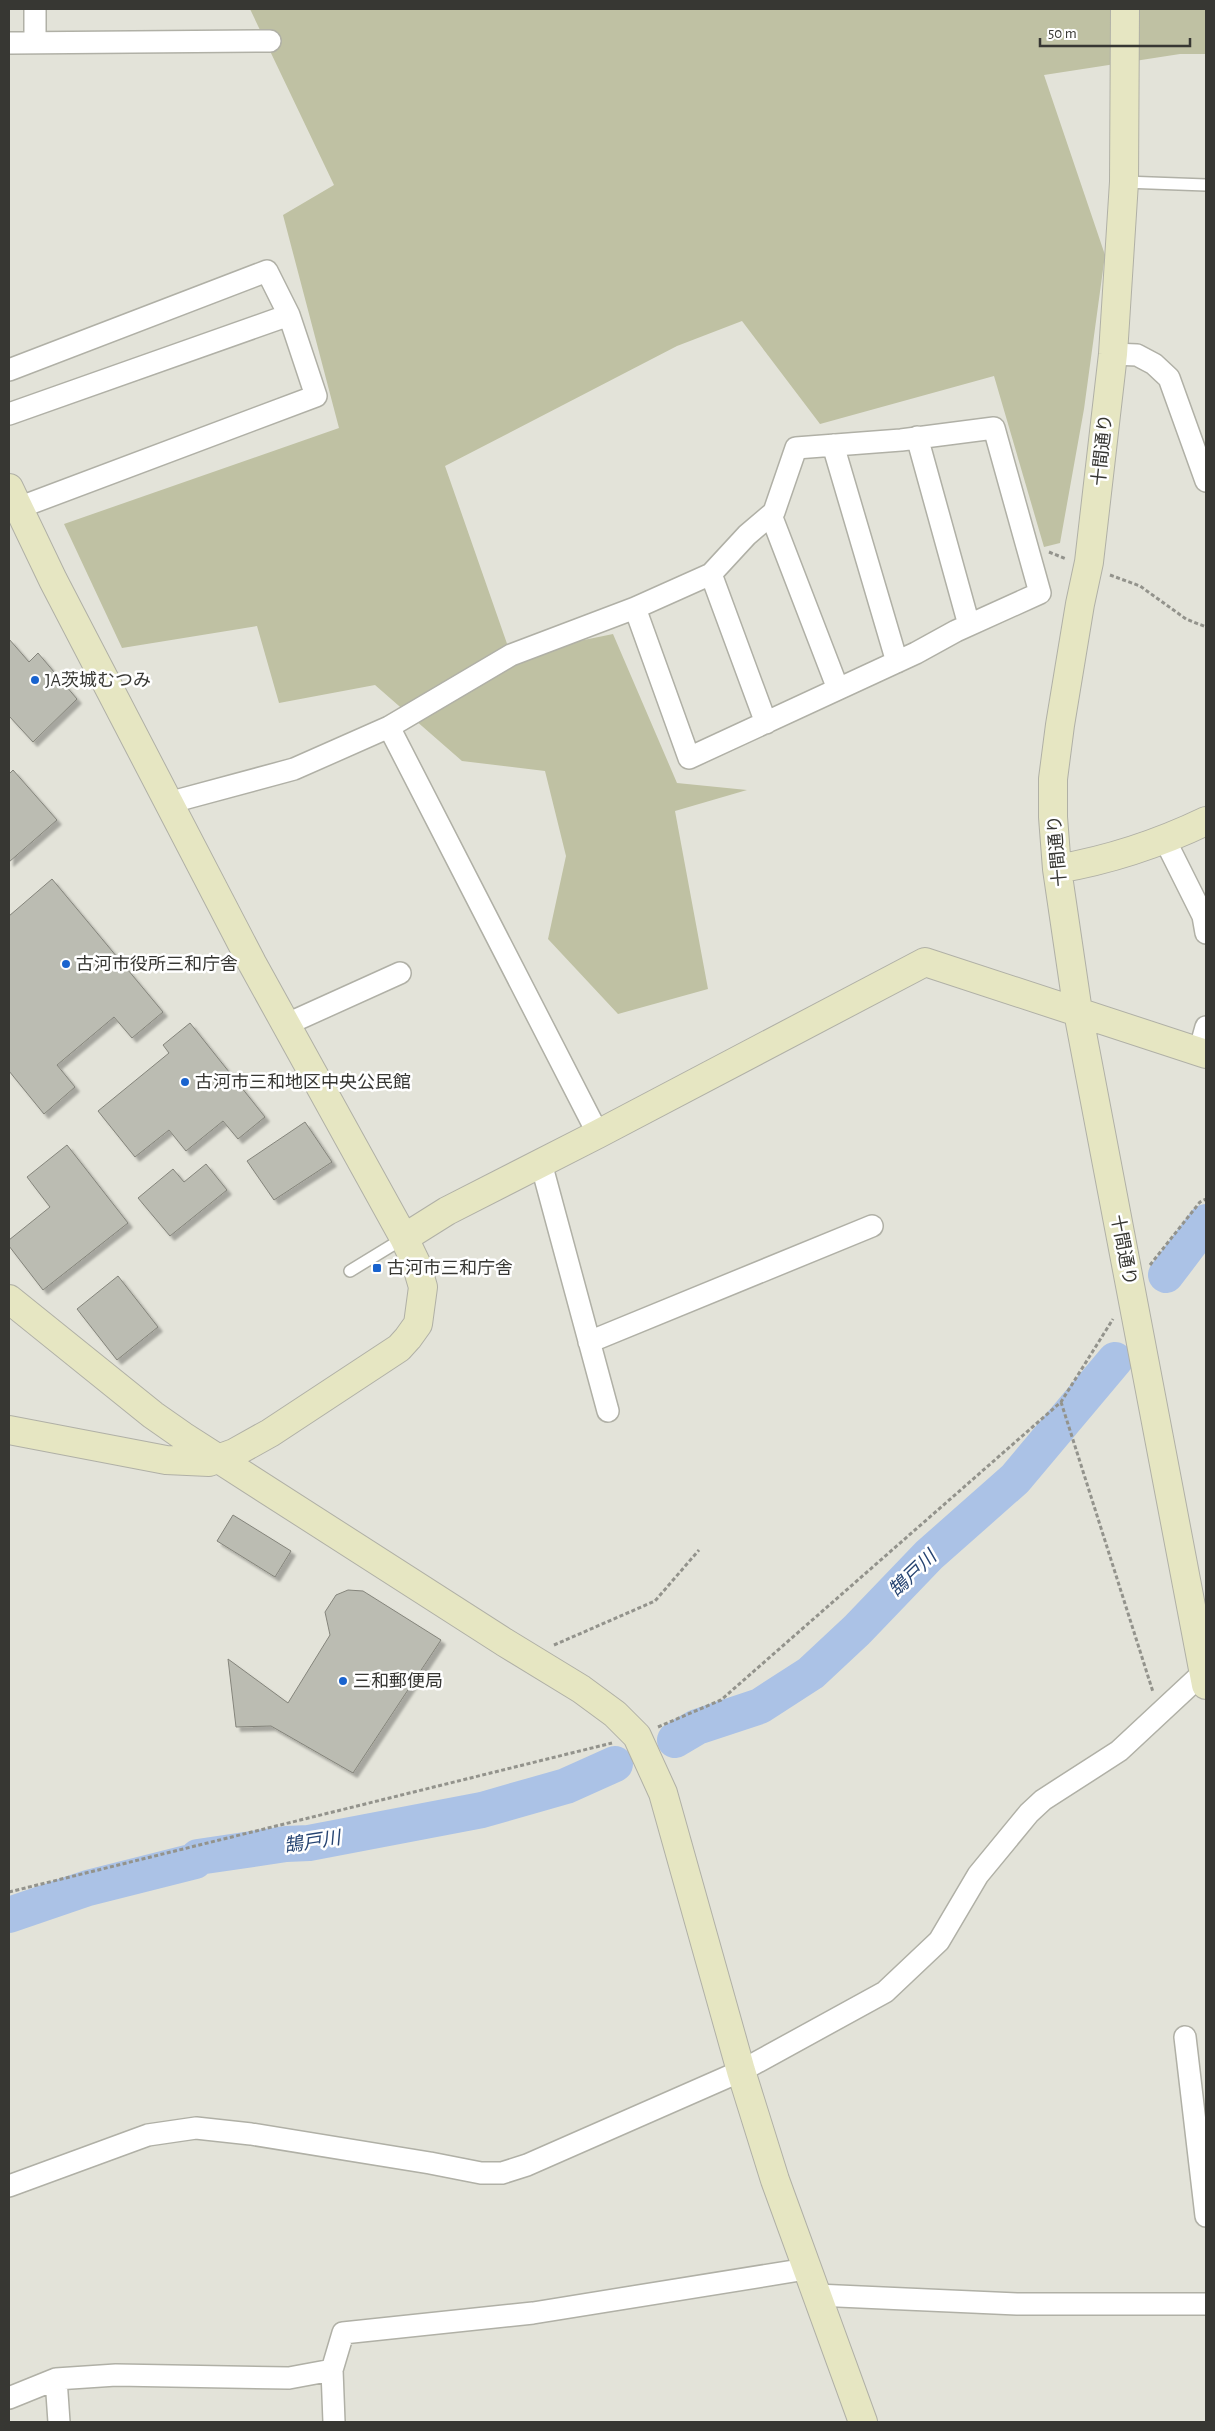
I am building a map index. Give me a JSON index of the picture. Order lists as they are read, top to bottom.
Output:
{
  "streets": {
    "street": ["十間通り"]
  },
  "water": ["鵠戸川"],
  "places": {
    "other": [
      "JA茨城むつみ",
      "古河市役所三和庁舎",
      "古河市三和地区中央公民館",
      "三和郵便局"
    ],
    "transit": ["古河市三和庁舎"]
  },
  "scale_bar": "50 m"
}
